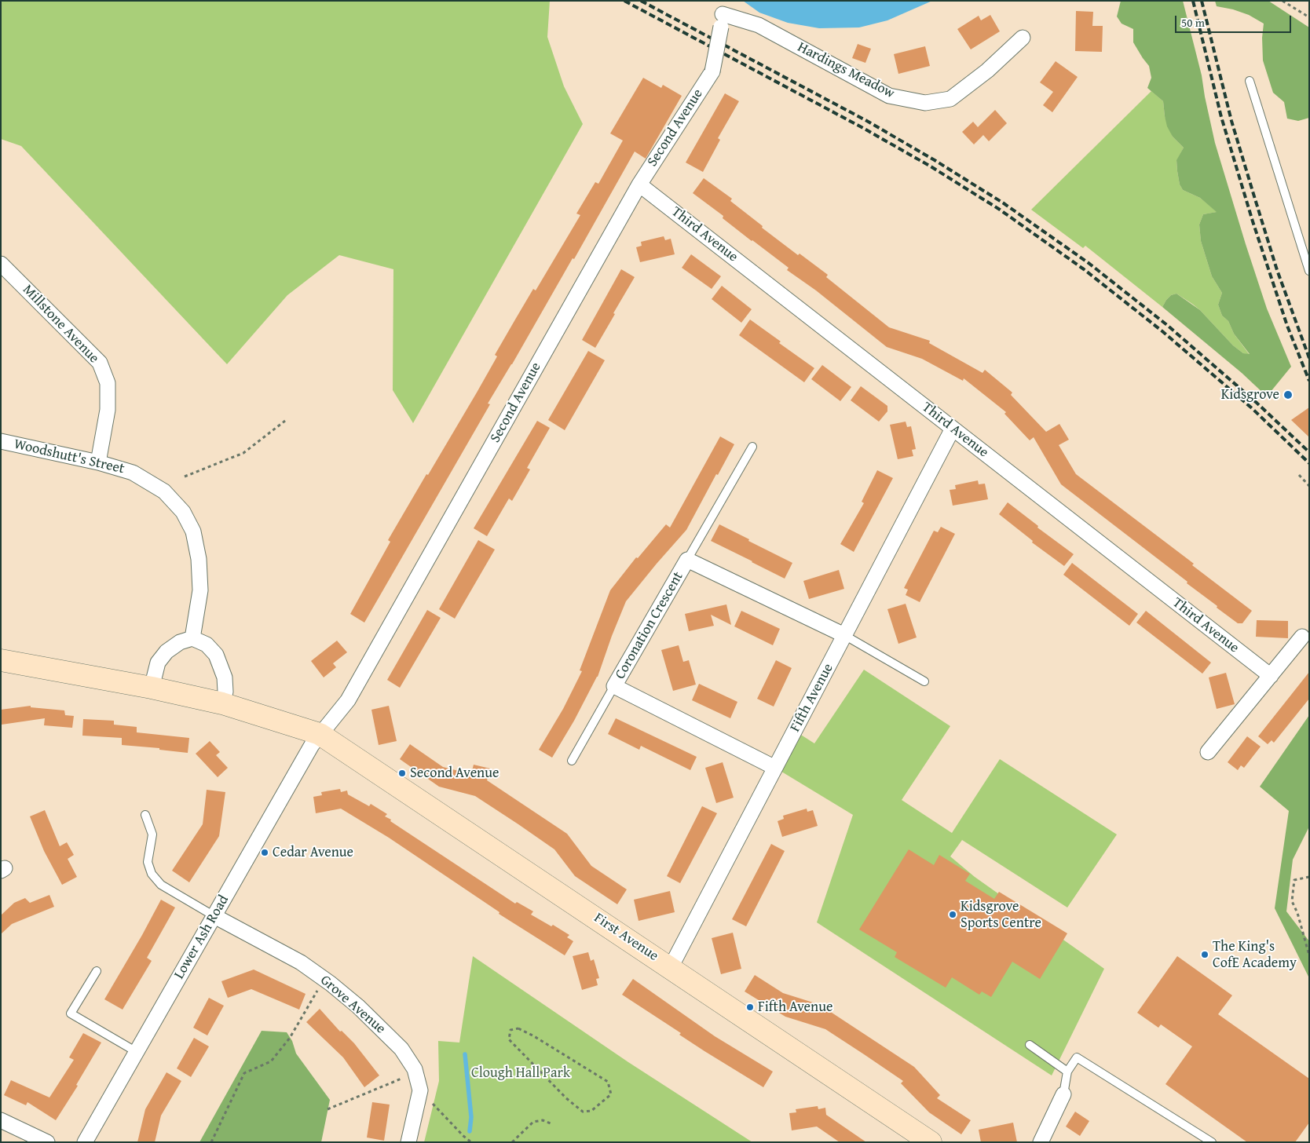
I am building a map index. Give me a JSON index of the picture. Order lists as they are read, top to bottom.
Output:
{
  "streets": {
    "main road": ["First Avenue"],
    "street": [
      "Hardings Meadow",
      "Second Avenue",
      "Third Avenue",
      "Millstone Avenue",
      "Woodshutt's Street",
      "Coronation Crescent",
      "Fifth Avenue",
      "Lower Ash Road",
      "Grove Avenue"
    ]
  },
  "crossings": [
    ["Hardings Meadow", "Second Avenue"],
    ["Second Avenue", "Third Avenue"],
    ["Second Avenue", "Lower Ash Road"],
    ["Second Avenue", "First Avenue"],
    ["Third Avenue", "Fifth Avenue"],
    ["Millstone Avenue", "Woodshutt's Street"],
    ["Coronation Crescent", "Fifth Avenue"],
    ["Fifth Avenue", "First Avenue"],
    ["Lower Ash Road", "First Avenue"],
    ["Lower Ash Road", "Grove Avenue"]
  ],
  "parks": ["Clough Hall Park"],
  "places": [
    "Kidsgrove",
    "Second Avenue",
    "Cedar Avenue",
    "Kidsgrove Sports Centre",
    "The King's CofE Academy",
    "Fifth Avenue"
  ],
  "scale_bar": "50 m"
}
